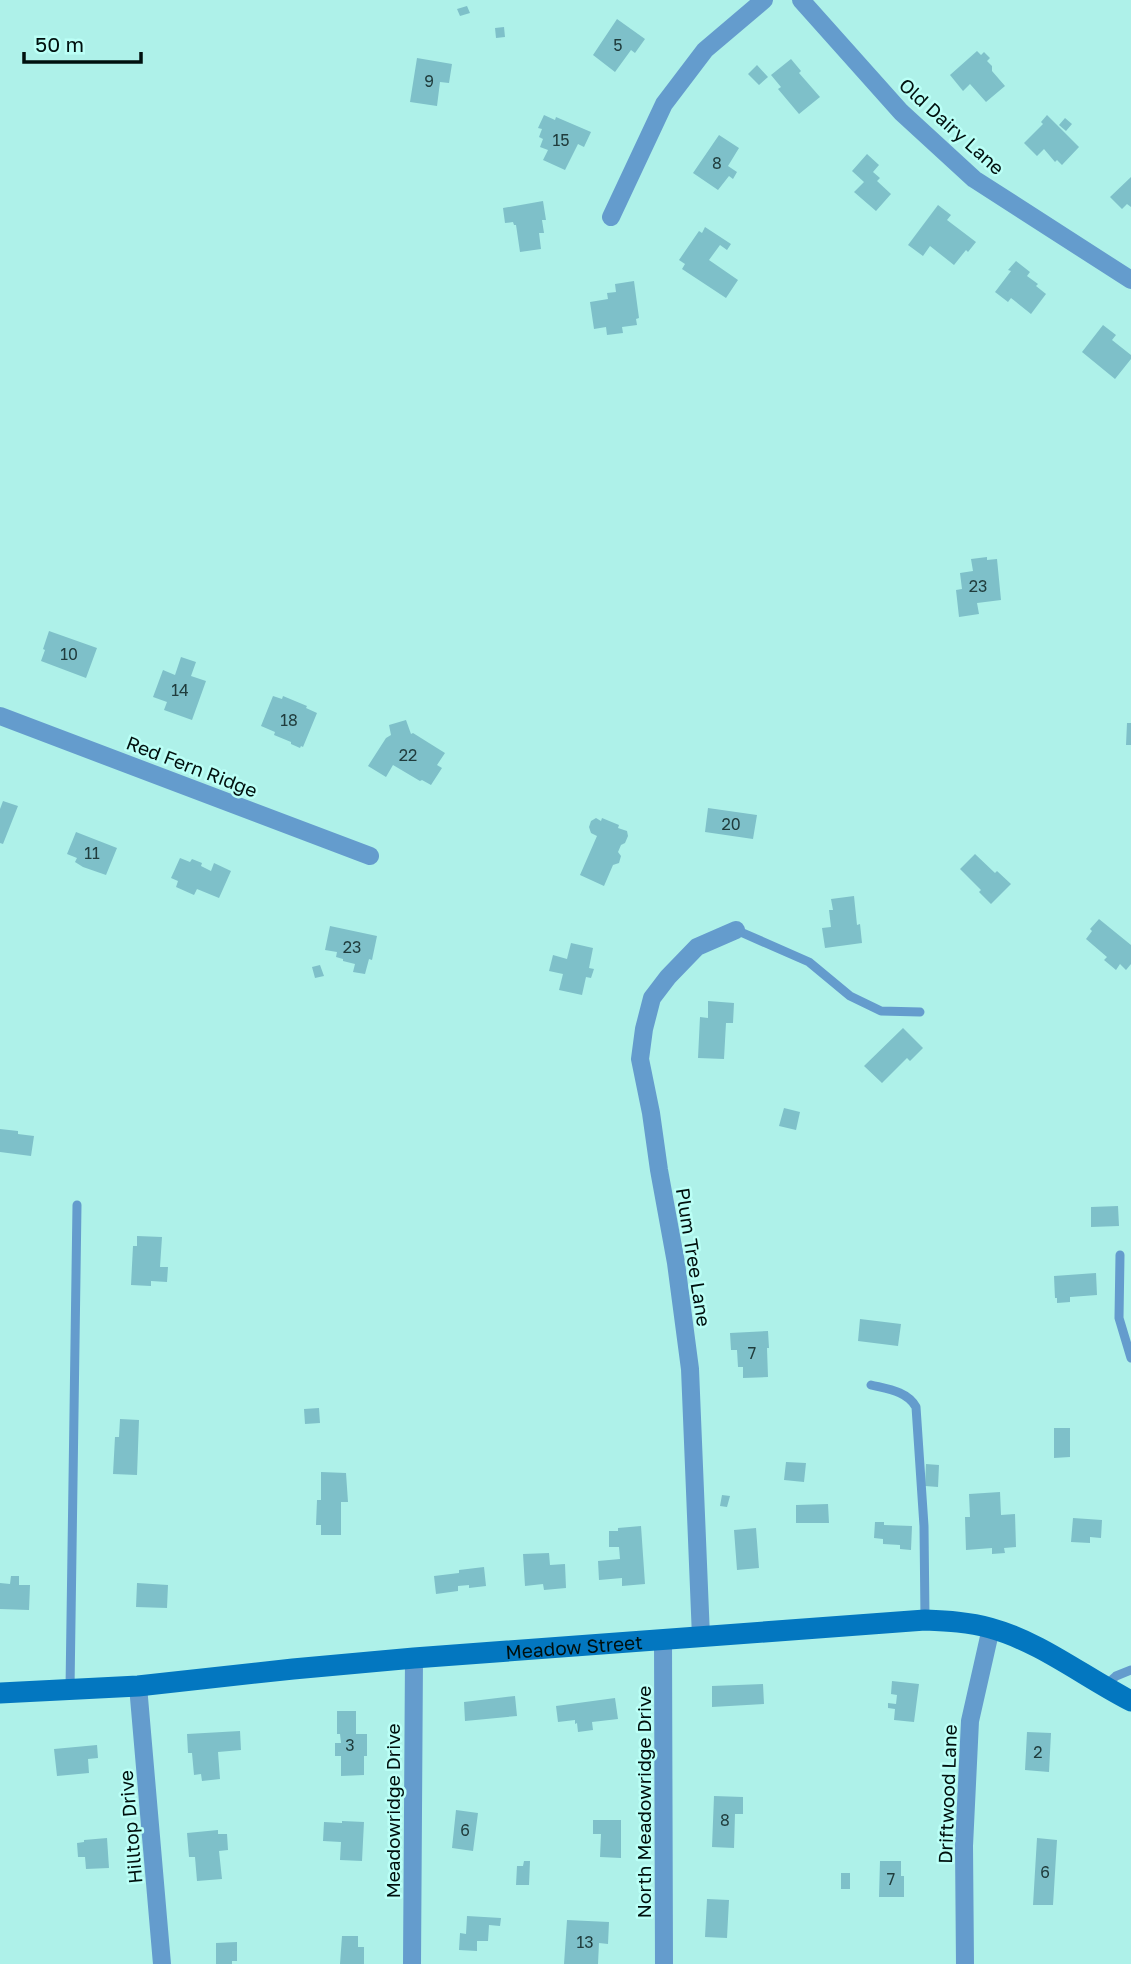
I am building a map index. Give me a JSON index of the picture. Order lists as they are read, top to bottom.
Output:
{
  "streets": {
    "street": [
      "Old Dairy Lane",
      "Red Fern Ridge",
      "Plum Tree Lane",
      "Meadow Street",
      "Driftwood Lane",
      "North Meadowridge Drive",
      "Meadowridge Drive",
      "Hilltop Drive"
    ]
  },
  "crossings": [
    ["Plum Tree Lane", "Meadow Street"],
    ["Meadow Street", "Driftwood Lane"],
    ["Meadow Street", "North Meadowridge Drive"],
    ["Meadow Street", "Meadowridge Drive"],
    ["Meadow Street", "Hilltop Drive"]
  ],
  "house_numbers": [
    "5",
    "9",
    "15",
    "8",
    "23",
    "10",
    "14",
    "18",
    "22",
    "20",
    "11",
    "23",
    "7",
    "3",
    "2",
    "8",
    "6",
    "6",
    "7",
    "13"
  ],
  "scale_bar": "50 m"
}
